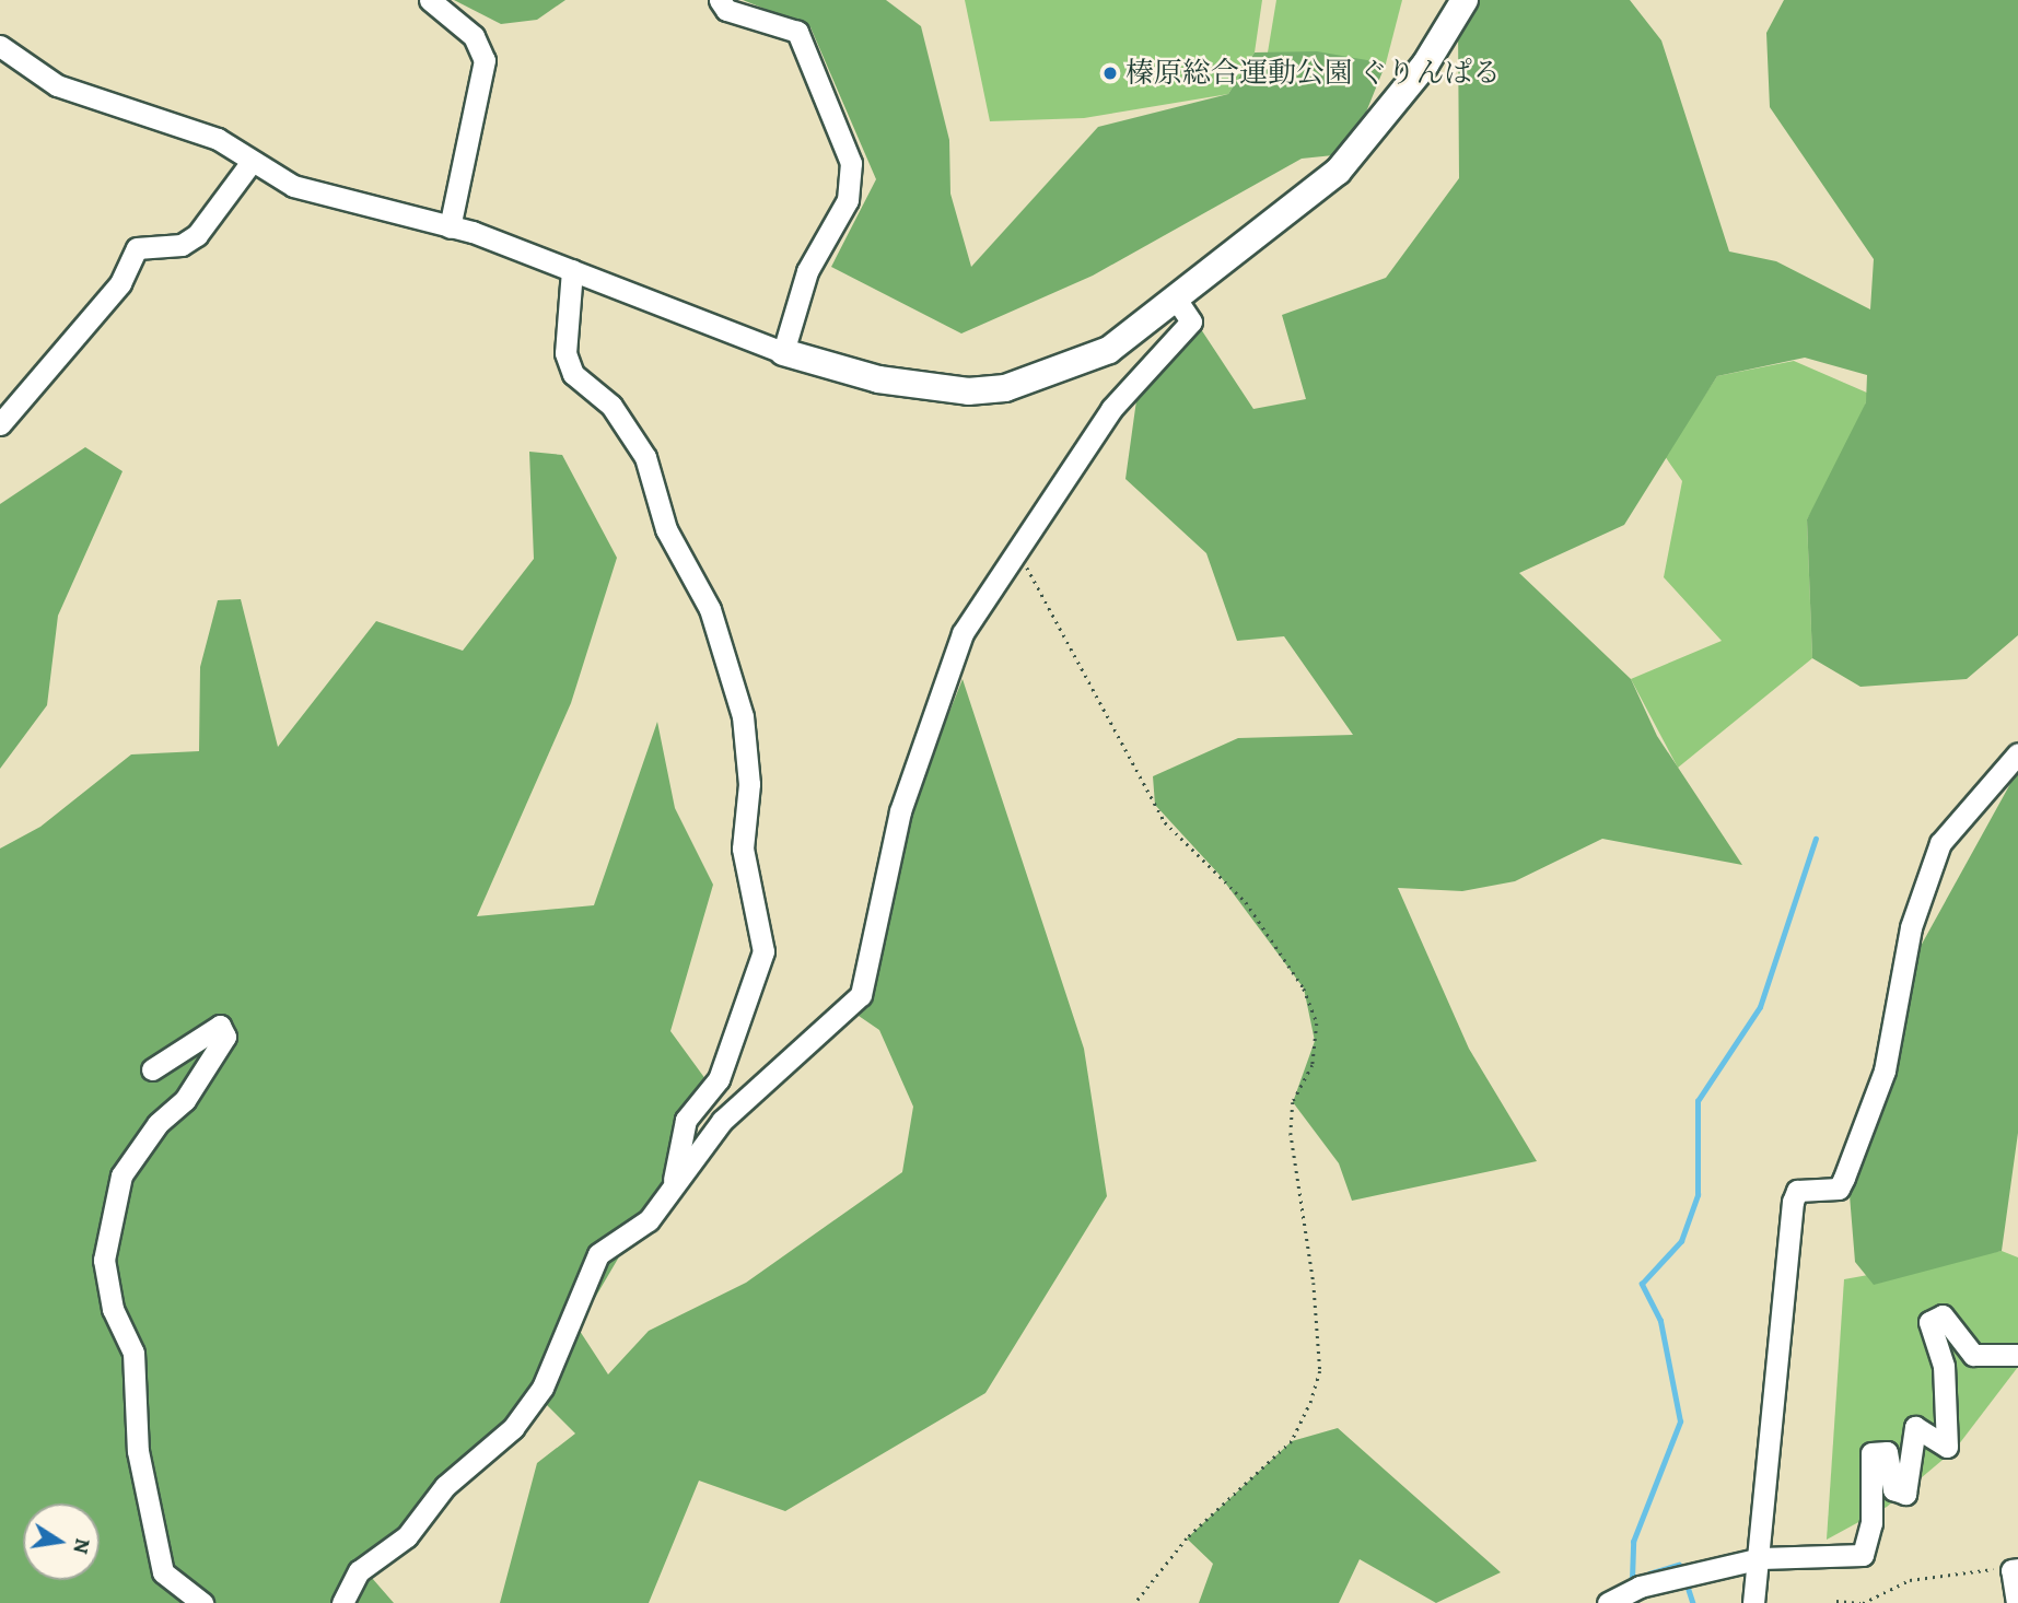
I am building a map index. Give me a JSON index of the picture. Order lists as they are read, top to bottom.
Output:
{
  "places": ["榛原総合運動公園 ぐりんぱる"],
  "north": "right"
}
